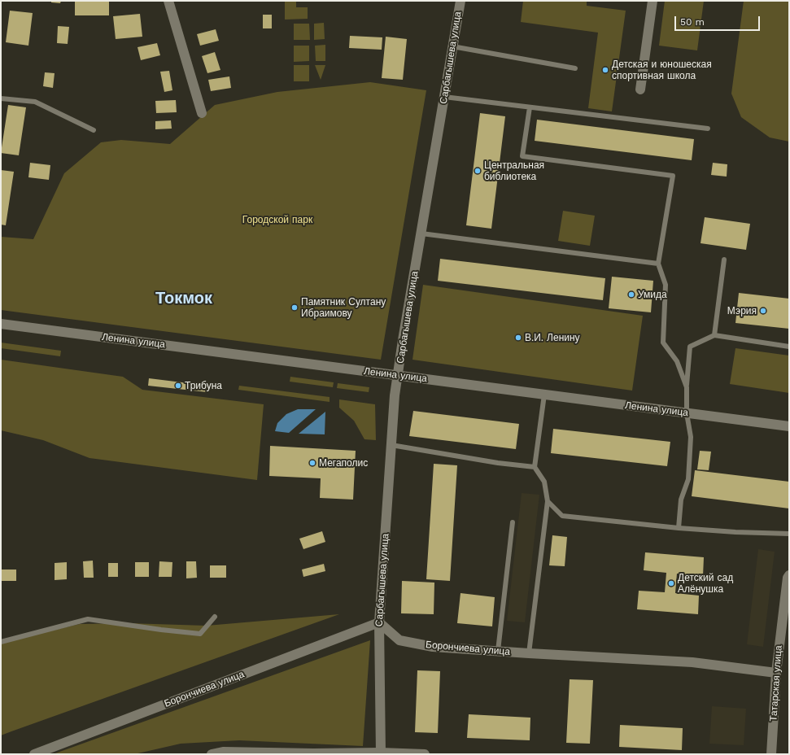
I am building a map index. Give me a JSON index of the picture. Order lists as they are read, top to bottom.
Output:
{
  "streets": {
    "street": [
      "Сарбагышева улица",
      "Ленина улица",
      "Борончиева улица",
      "Татарская улица"
    ]
  },
  "crossings": [
    ["Сарбагышева улица", "Ленина улица"],
    ["Сарбагышева улица", "Борончиева улица"],
    ["Борончиева улица", "Татарская улица"]
  ],
  "districts": ["Токмок"],
  "parks": ["Городской парк"],
  "places": [
    "Детская и юношеская спортивная школа",
    "Центральная библиотека",
    "Умида",
    "Памятник Султану Ибраимову",
    "Мэрия",
    "В.И. Ленину",
    "Трибуна",
    "Мегаполис",
    "Детский сад Алёнушка"
  ],
  "scale_bar": "50 m"
}
